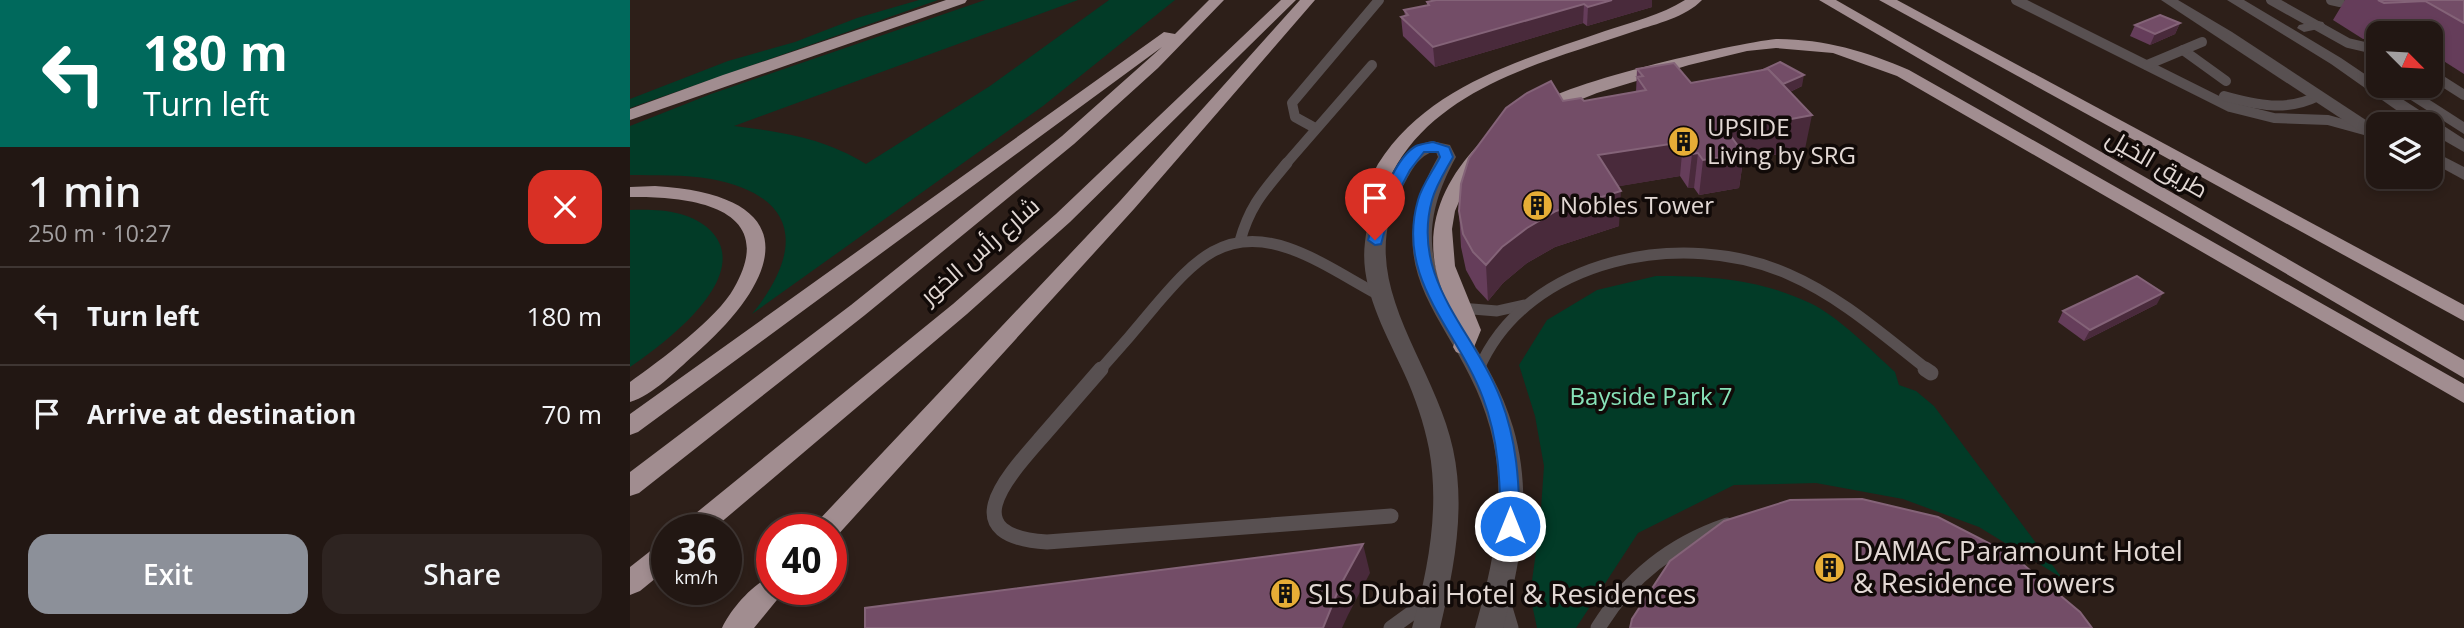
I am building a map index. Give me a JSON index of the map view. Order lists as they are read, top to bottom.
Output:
{
  "streets": {
    "highway": ["طريق الخيل", "شارع رأس الخور"]
  },
  "parks": ["Bayside Park 7"],
  "places": {
    "building": [
      "UPSIDE Living by SRG",
      "Nobles Tower",
      "DAMAC Paramount Hotel & Residence Towers",
      "SLS Dubai Hotel & Residences"
    ]
  },
  "north": "bottom right",
  "page": {
    "turn": ["180 m", "Turn left"],
    "heading": ["1 min", "250 m · 10:27"],
    "list": [
      {
        "name": "Turn left",
        "value": "180 m"
      },
      {
        "name": "Arrive at destination",
        "value": "70 m"
      }
    ],
    "speed": "36 km/h",
    "limit": "40",
    "buttons": ["Exit", "Share"]
  }
}
